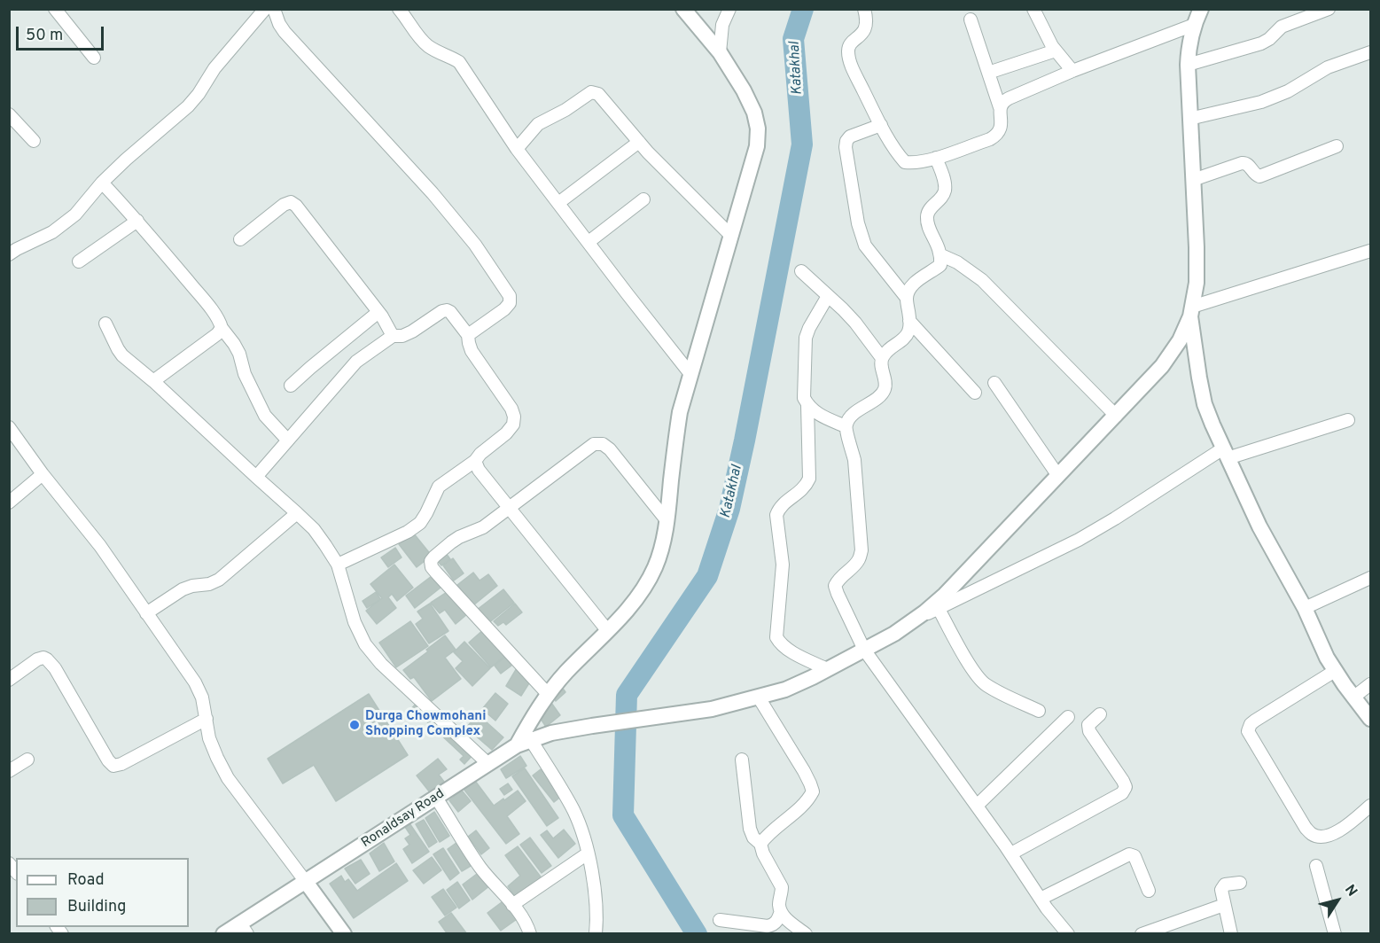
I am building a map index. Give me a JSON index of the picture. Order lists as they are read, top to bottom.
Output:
{
  "streets": {
    "street": ["Ronaldsay Road"]
  },
  "water": ["Katakhal"],
  "places": ["Durga Chowmohani Shopping Complex"],
  "legend": ["Road", "Building"],
  "scale_bar": "50 m",
  "north": "top right"
}
